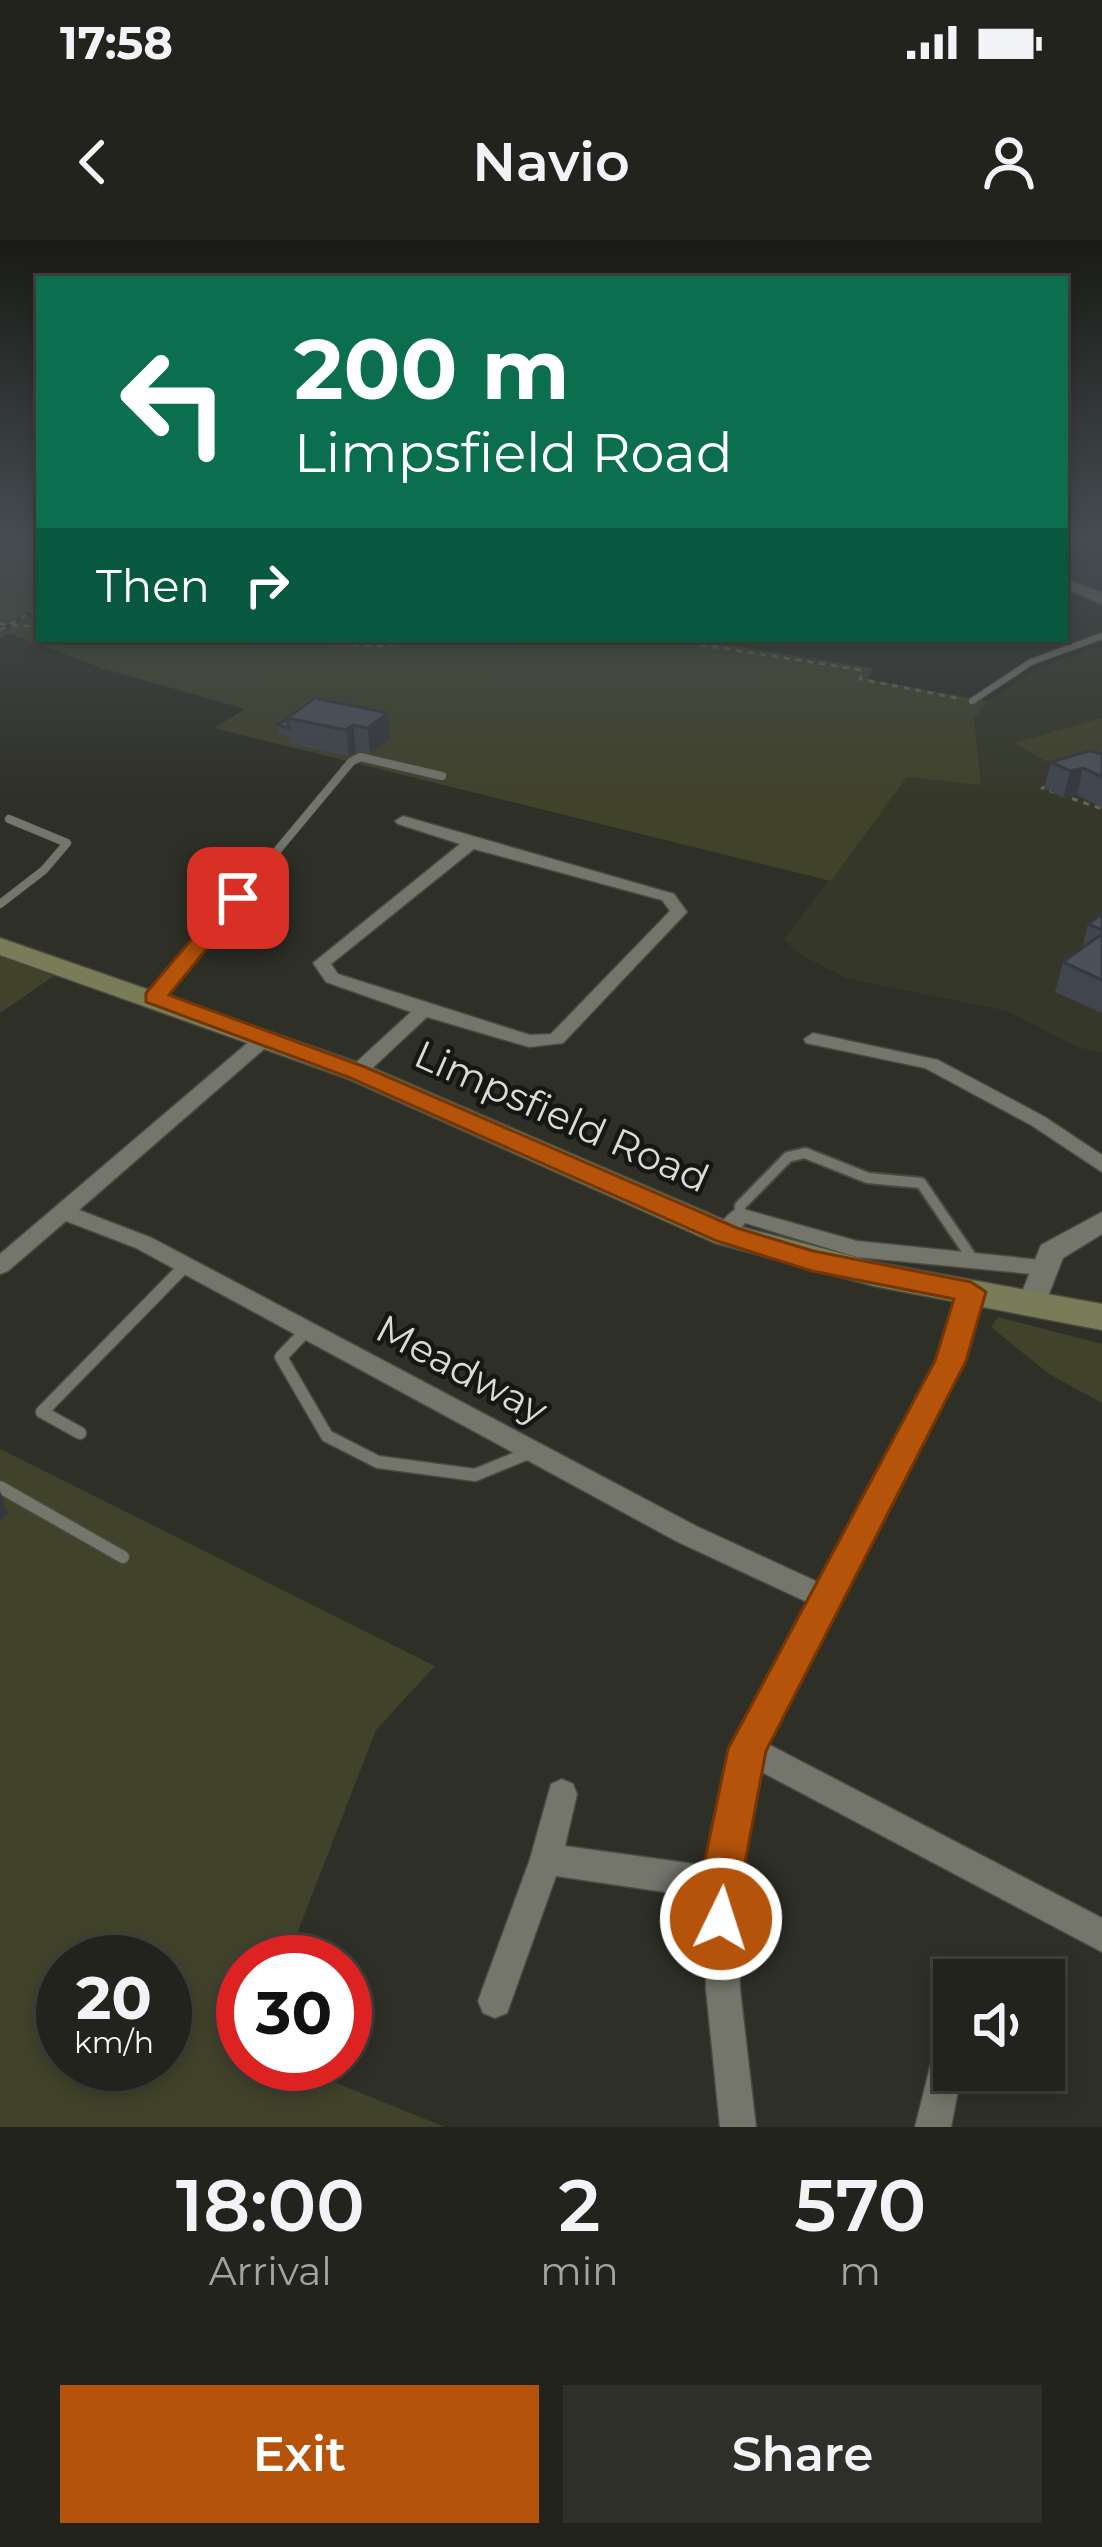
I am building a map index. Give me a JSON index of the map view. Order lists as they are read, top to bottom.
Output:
{
  "streets": {
    "main road": ["Limpsfield Road"],
    "street": ["Meadway"]
  },
  "page": {
    "status": "17:58",
    "header": "Navio",
    "turn": ["200 m", "Limpsfield Road"],
    "then": "Then",
    "speed": "20 km/h",
    "limit": "30",
    "eta": [
      "18:00",
      "Arrival",
      "2",
      "min",
      "570",
      "m"
    ],
    "buttons": ["Exit", "Share"]
  }
}
